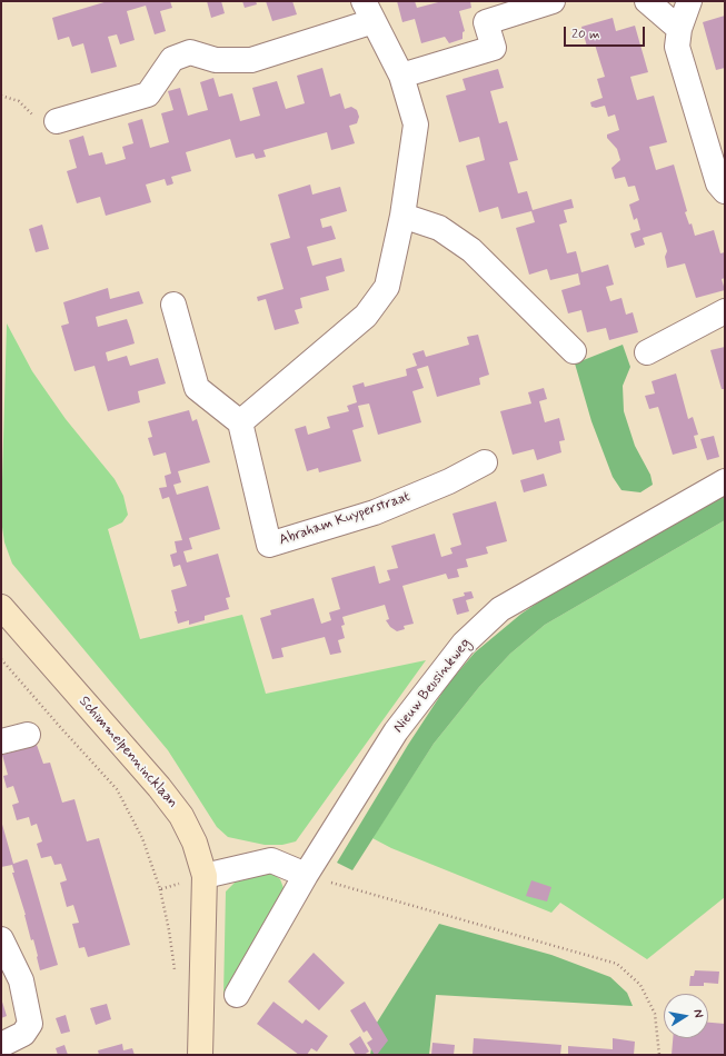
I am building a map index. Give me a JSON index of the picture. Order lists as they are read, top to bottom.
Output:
{
  "streets": {
    "street": ["Abraham Kuyperstraat", "Nieuw Beusinkweg", "Schimmelpennincklaan"]
  },
  "scale_bar": "20 m",
  "north": "right"
}
